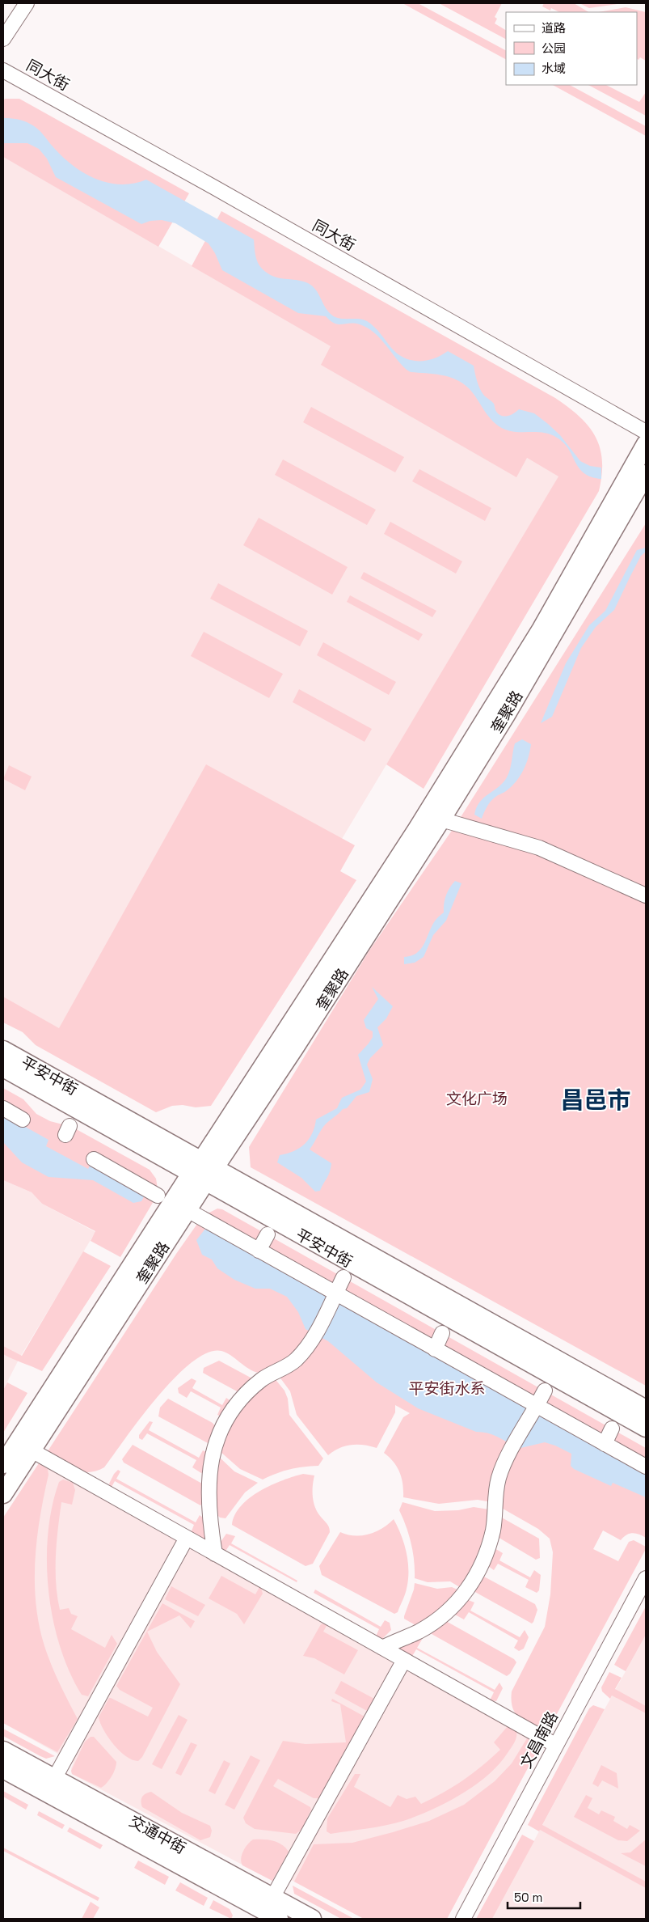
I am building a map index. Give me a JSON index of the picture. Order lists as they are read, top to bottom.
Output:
{
  "streets": {
    "main road": ["奎聚路", "平安中街", "交通中街"],
    "street": ["同大街", "文昌南路"]
  },
  "crossings": [
    ["奎聚路", "平安中街"]
  ],
  "districts": ["昌邑市"],
  "parks": ["文化广场", "平安街水系"],
  "legend": ["道路", "公园", "水域"],
  "scale_bar": "50 m"
}
